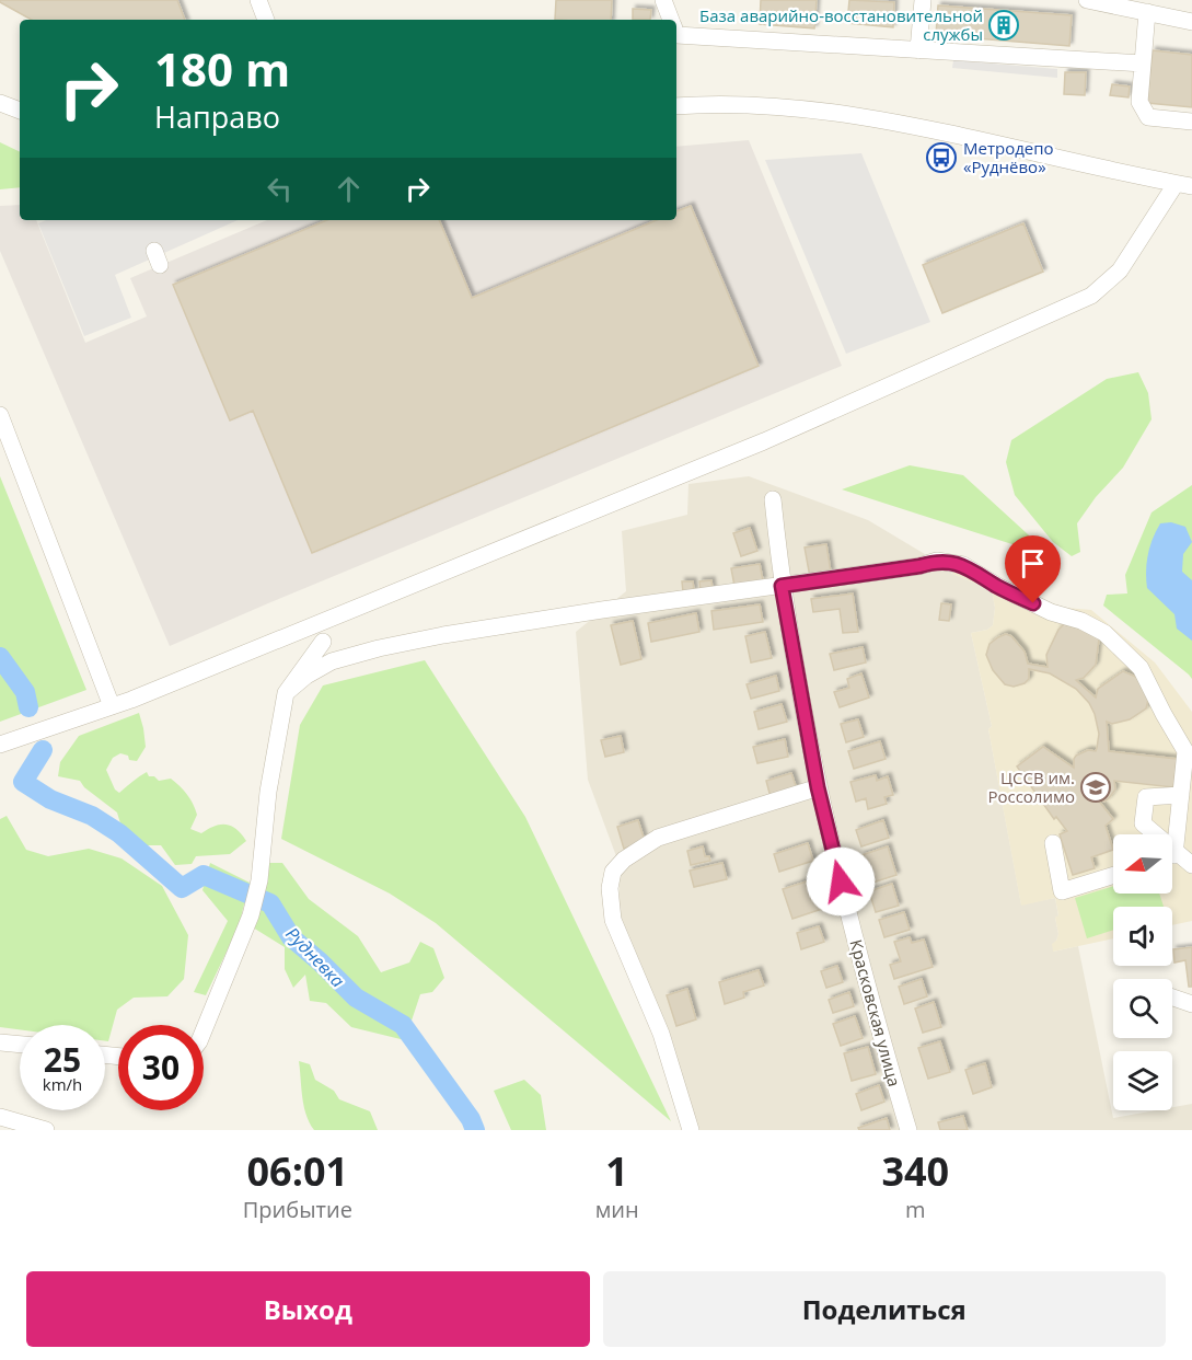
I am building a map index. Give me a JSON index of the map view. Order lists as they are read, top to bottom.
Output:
{
  "streets": {
    "street": ["Красковская улица"]
  },
  "water": ["Рудневка"],
  "places": {
    "building": ["База аварийно-восстановительной службы"],
    "bus stop": ["Метродепо «Руднёво»"],
    "school or university": ["ЦССВ им. Россолимо"]
  },
  "north": "left",
  "page": {
    "turn": ["180 m", "Направо"],
    "speed": "25 km/h",
    "limit": "30",
    "eta": [
      "06:01",
      "Прибытие",
      "1",
      "мин",
      "340",
      "m"
    ],
    "buttons": ["Выход", "Поделиться"]
  }
}
